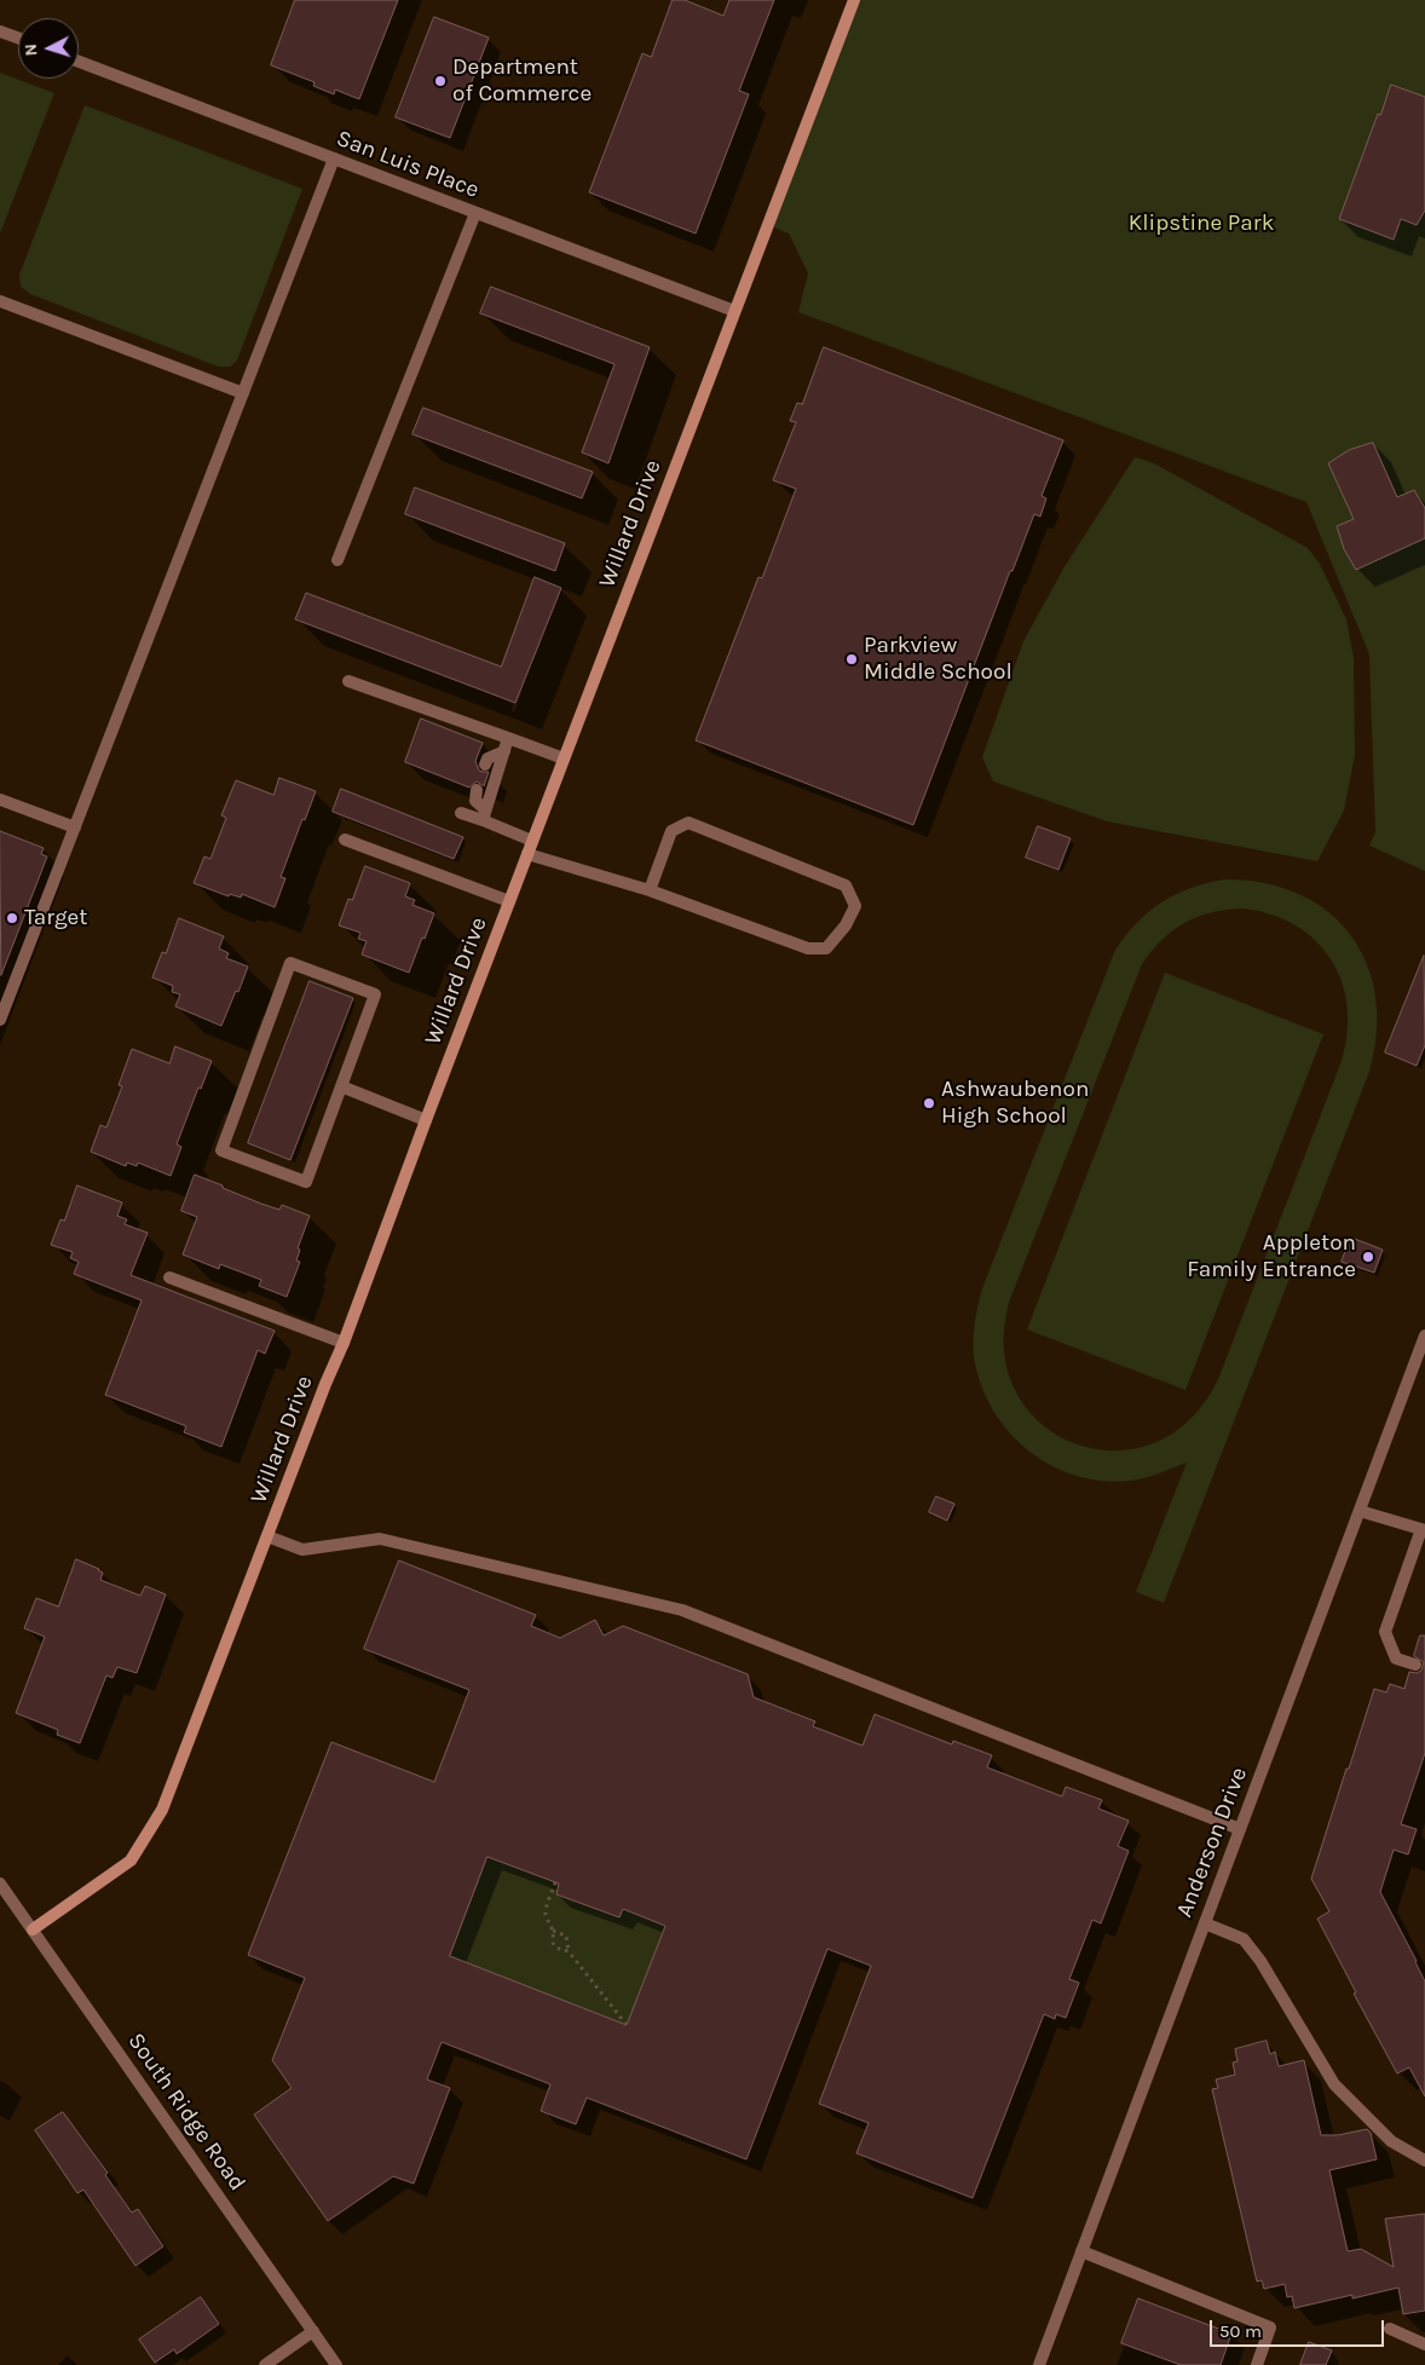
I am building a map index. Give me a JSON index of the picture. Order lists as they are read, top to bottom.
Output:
{
  "streets": {
    "street": [
      "San Luis Place",
      "Willard Drive",
      "Anderson Drive",
      "South Ridge Road"
    ]
  },
  "crossings": [
    ["San Luis Place", "Willard Drive"],
    ["Willard Drive", "South Ridge Road"]
  ],
  "parks": ["Klipstine Park"],
  "places": [
    "Department of Commerce",
    "Parkview Middle School",
    "Target",
    "Ashwaubenon High School",
    "Appleton Family Entrance"
  ],
  "scale_bar": "50 m",
  "north": "left"
}
